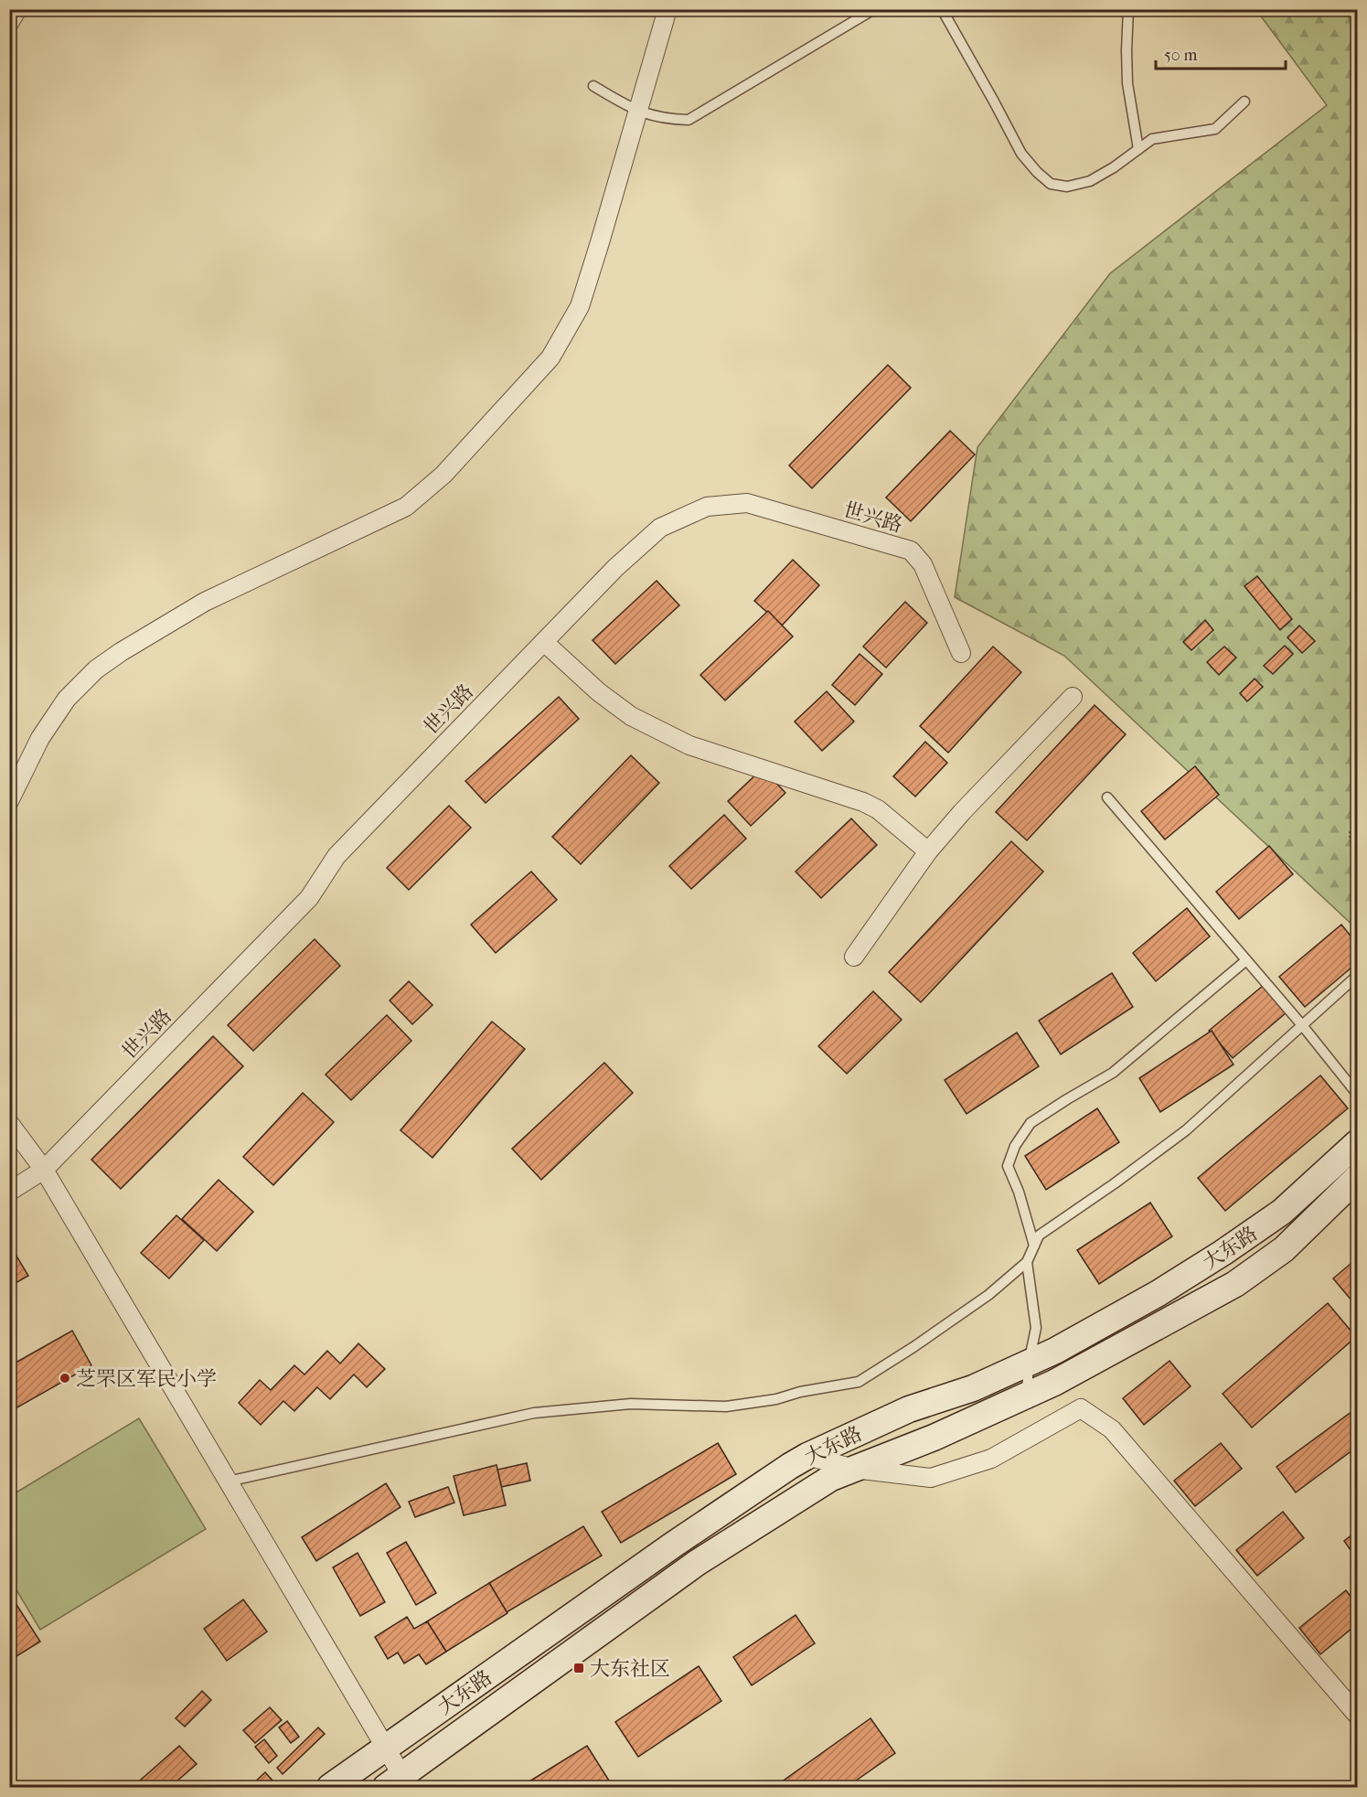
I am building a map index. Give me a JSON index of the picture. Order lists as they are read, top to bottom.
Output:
{
  "streets": {
    "street": ["世兴路", "大东路"]
  },
  "places": {
    "other": ["芝罘区军民小学"],
    "transit": ["大东社区"]
  },
  "scale_bar": "50 m"
}
